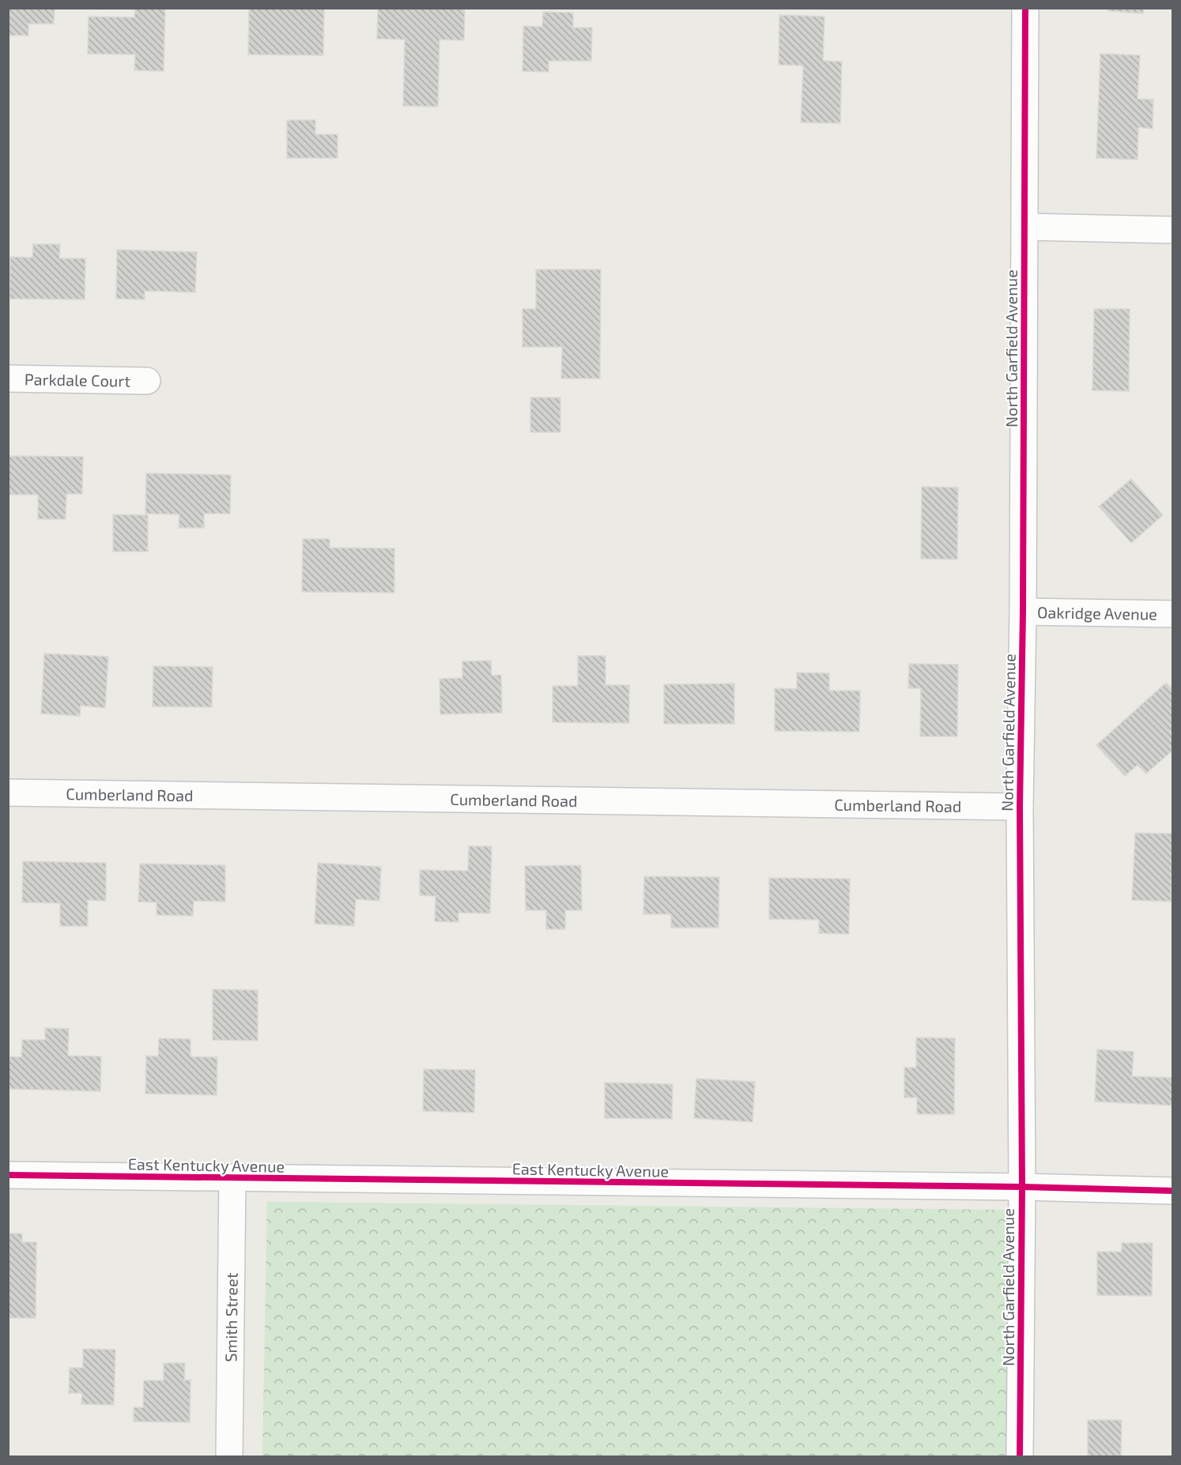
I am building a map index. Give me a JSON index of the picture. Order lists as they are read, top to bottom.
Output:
{
  "streets": {
    "street": [
      "North Garfield Avenue",
      "Parkdale Court",
      "Oakridge Avenue",
      "Cumberland Road",
      "East Kentucky Avenue",
      "Smith Street"
    ]
  },
  "crossings": [
    ["North Garfield Avenue", "Oakridge Avenue"],
    ["North Garfield Avenue", "Cumberland Road"],
    ["North Garfield Avenue", "East Kentucky Avenue"],
    ["East Kentucky Avenue", "Smith Street"]
  ]
}
